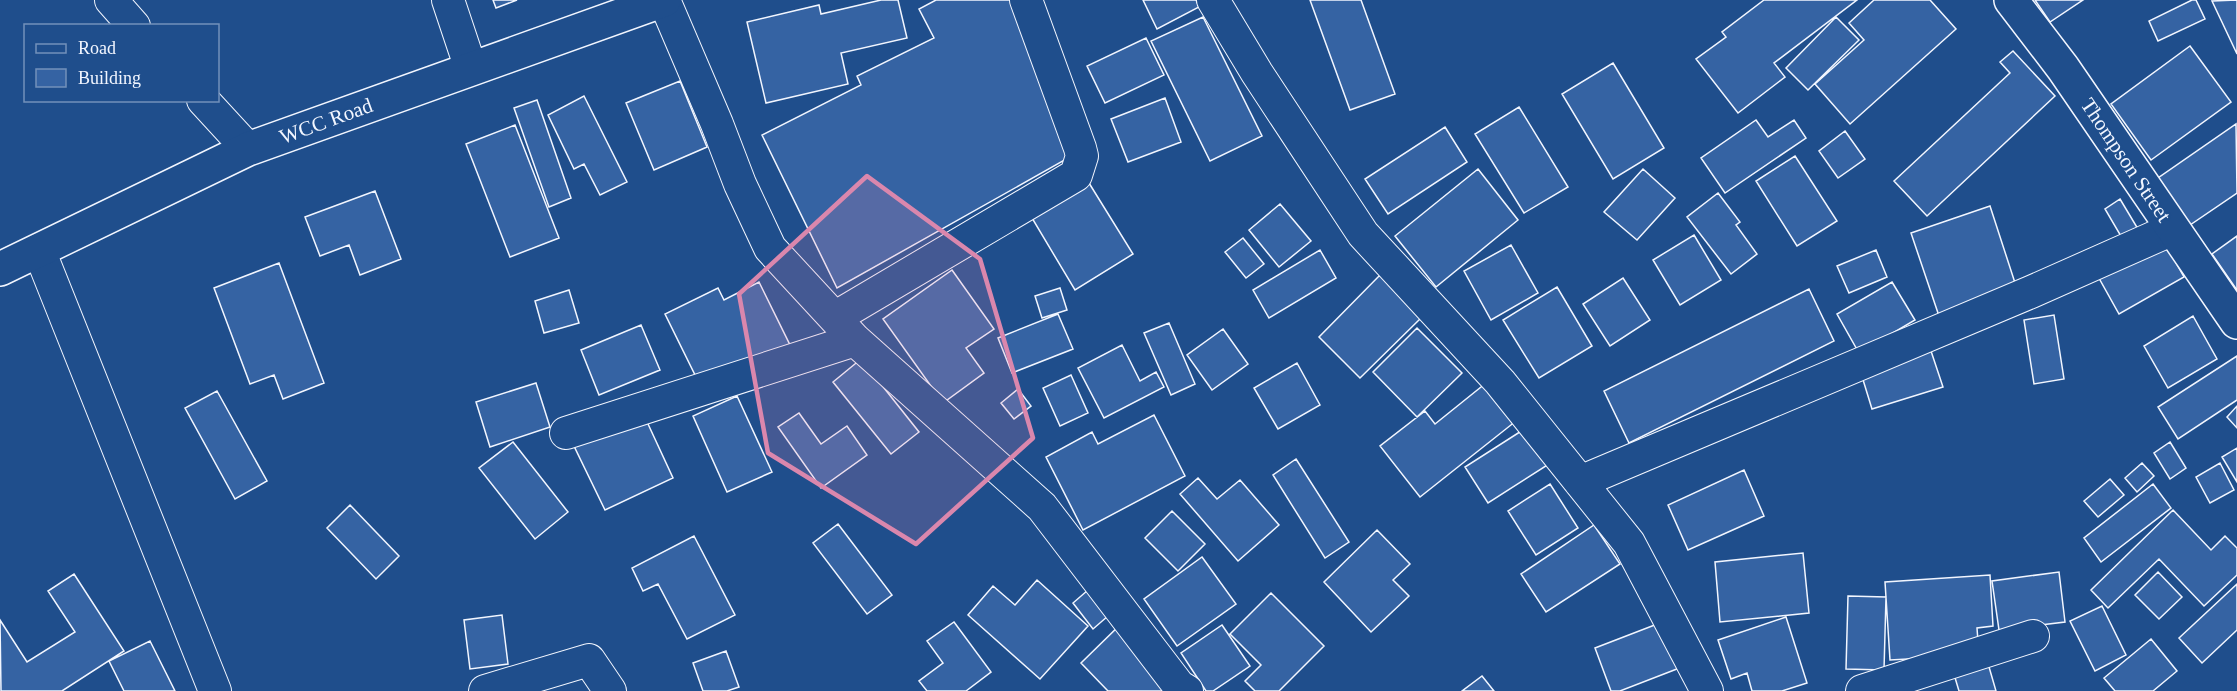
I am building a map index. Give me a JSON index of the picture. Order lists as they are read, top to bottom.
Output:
{
  "streets": {
    "main road": ["WCC Road", "Thompson Street"]
  },
  "legend": ["Road", "Building"]
}
